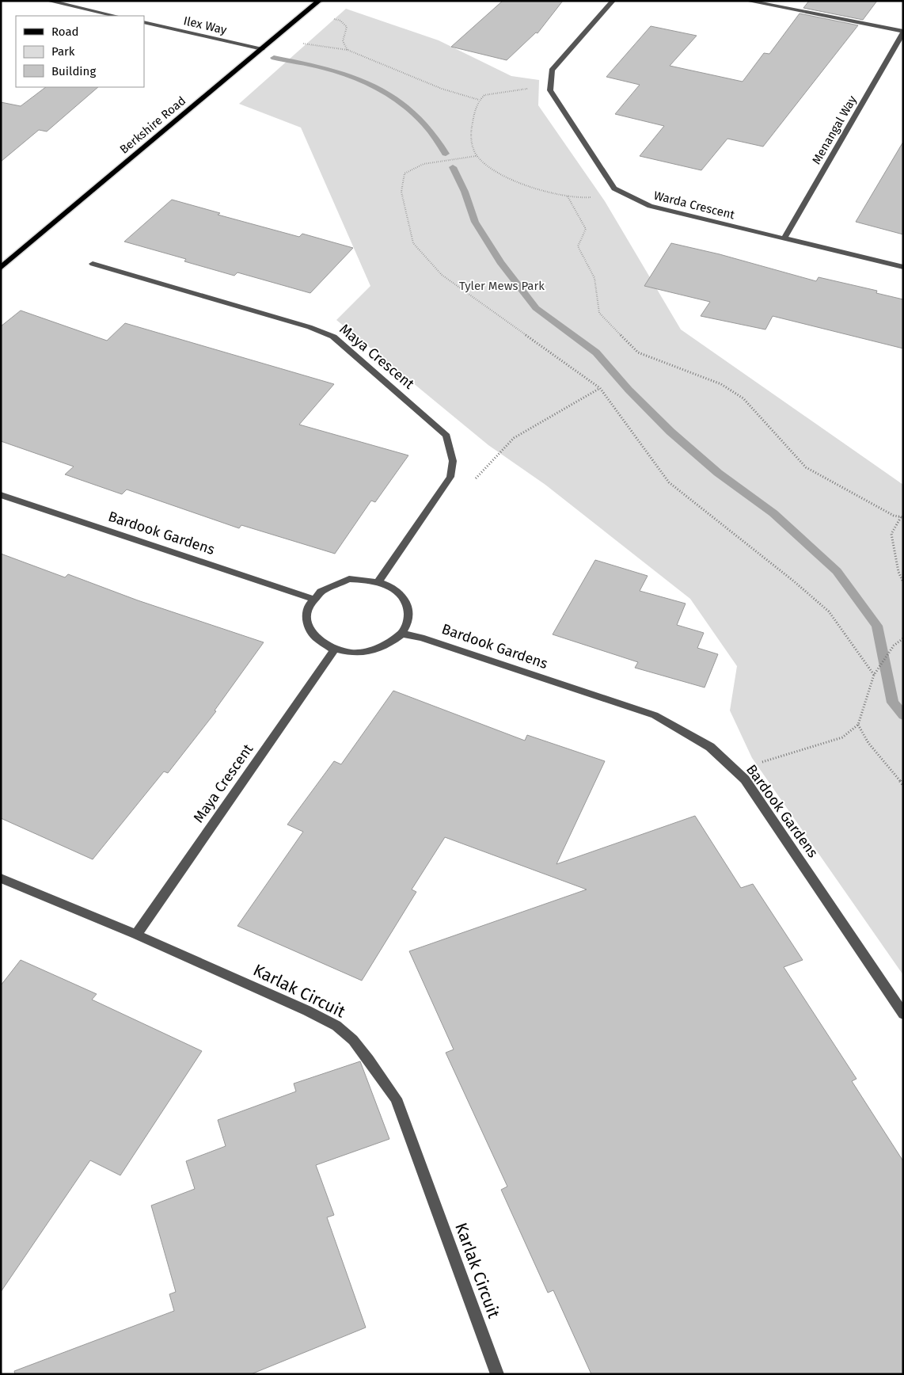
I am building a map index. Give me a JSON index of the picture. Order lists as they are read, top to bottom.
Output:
{
  "streets": {
    "main road": ["Berkshire Road"],
    "street": [
      "Ilex Way",
      "Menangal Way",
      "Warda Crescent",
      "Maya Crescent",
      "Bardook Gardens",
      "Karlak Circuit"
    ]
  },
  "crossings": [
    ["Ilex Way", "Berkshire Road"],
    ["Menangal Way", "Warda Crescent"],
    ["Maya Crescent", "Bardook Gardens"],
    ["Maya Crescent", "Karlak Circuit"]
  ],
  "parks": ["Tyler Mews Park"],
  "legend": ["Road", "Park", "Building"]
}
